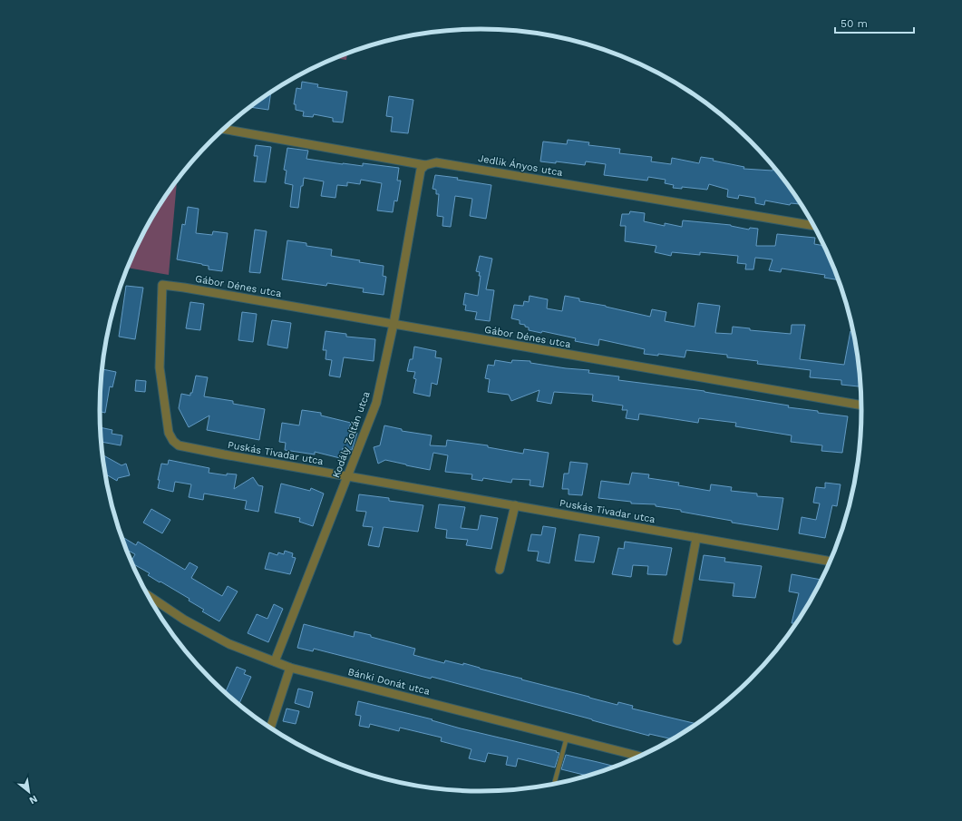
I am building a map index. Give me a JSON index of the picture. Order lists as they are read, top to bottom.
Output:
{
  "streets": {
    "street": [
      "Jedlik Ányos utca",
      "Gábor Dénes utca",
      "Kodály Zoltán utca",
      "Puskás Tivadar utca",
      "Bánki Donát utca"
    ]
  },
  "crossings": [
    ["Jedlik Ányos utca", "Kodály Zoltán utca"],
    ["Gábor Dénes utca", "Kodály Zoltán utca"],
    ["Gábor Dénes utca", "Puskás Tivadar utca"],
    ["Kodály Zoltán utca", "Puskás Tivadar utca"],
    ["Kodály Zoltán utca", "Bánki Donát utca"]
  ],
  "scale_bar": "50 m",
  "north": "bottom right"
}
